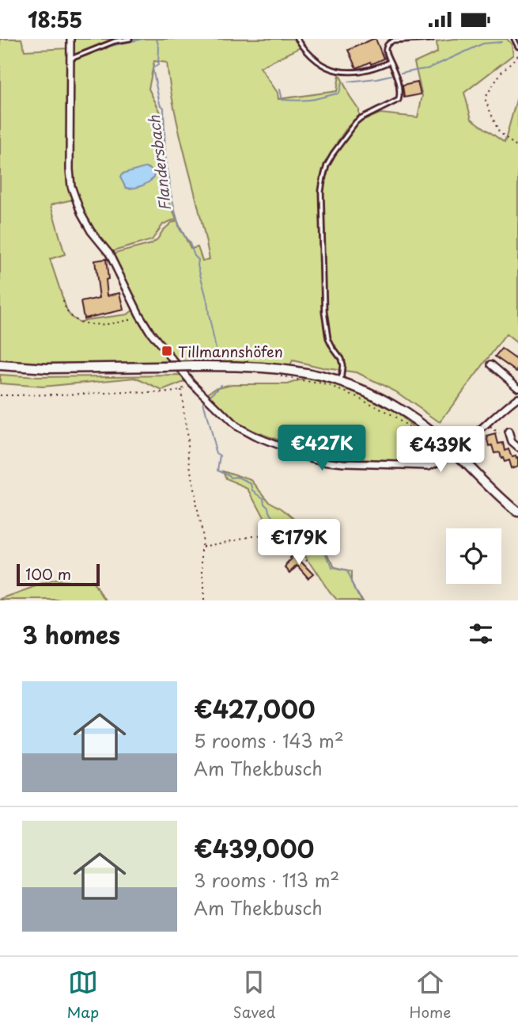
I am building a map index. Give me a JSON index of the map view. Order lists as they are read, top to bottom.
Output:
{
  "water": ["Flandersbach"],
  "places": {
    "transit": ["Tillmannshöfen"]
  },
  "scale_bar": "100 m",
  "page": {
    "status": "18:55",
    "price": ["€427K", "€439K", "€179K"],
    "scale": "100 m",
    "heading": "3 homes",
    "list": [
      {
        "name": "€427,000",
        "note": "5 rooms · 143 m² · Am Thekbusch"
      },
      {
        "name": "€439,000",
        "note": "3 rooms · 113 m² · Am Thekbusch"
      }
    ],
    "tabs": ["Map", "Saved", "Home"]
  }
}
